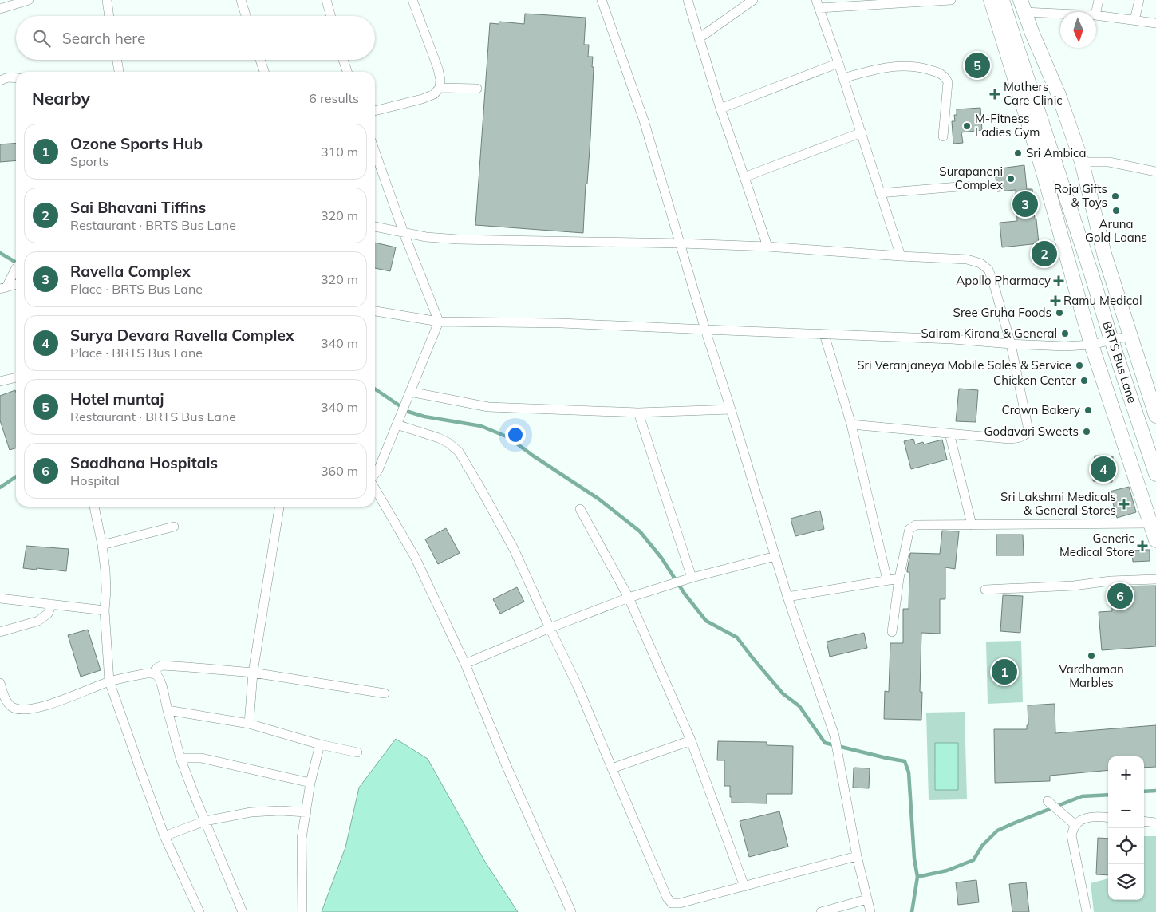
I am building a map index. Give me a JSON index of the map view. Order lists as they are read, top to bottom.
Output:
{
  "streets": {
    "main road": ["BRTS Bus Lane"]
  },
  "places": {
    "health": [
      "Mothers Care Clinic",
      "Apollo Pharmacy",
      "Ramu Medical",
      "Sri Lakshmi Medicals & General Stores",
      "Generic Medical Store"
    ],
    "other": [
      "M-Fitness Ladies Gym",
      "Sri Ambica",
      "Surapaneni Complex",
      "Roja Gifts & Toys",
      "Aruna Gold Loans",
      "Sree Gruha Foods",
      "Sairam Kirana & General",
      "Sri Veranjaneya Mobile Sales & Service",
      "Chicken Center",
      "Crown Bakery",
      "Godavari Sweets",
      "Vardhaman Marbles"
    ]
  },
  "north": "bottom",
  "page": {
    "search": "Search here",
    "pins": [
      "5",
      "3",
      "2",
      "4",
      "6",
      "1"
    ],
    "heading": ["Nearby", "6 results"],
    "list": [
      {
        "mark": "1",
        "name": "Ozone Sports Hub",
        "note": "Sports",
        "value": "310 m"
      },
      {
        "mark": "2",
        "name": "Sai Bhavani Tiffins",
        "note": "Restaurant · BRTS Bus Lane",
        "value": "320 m"
      },
      {
        "mark": "3",
        "name": "Ravella Complex",
        "note": "Place · BRTS Bus Lane",
        "value": "320 m"
      },
      {
        "mark": "4",
        "name": "Surya Devara Ravella Complex",
        "note": "Place · BRTS Bus Lane",
        "value": "340 m"
      },
      {
        "mark": "5",
        "name": "Hotel muntaj",
        "note": "Restaurant · BRTS Bus Lane",
        "value": "340 m"
      },
      {
        "mark": "6",
        "name": "Saadhana Hospitals",
        "note": "Hospital",
        "value": "360 m"
      }
    ],
    "map_buttons": ["+", "−"]
  }
}
